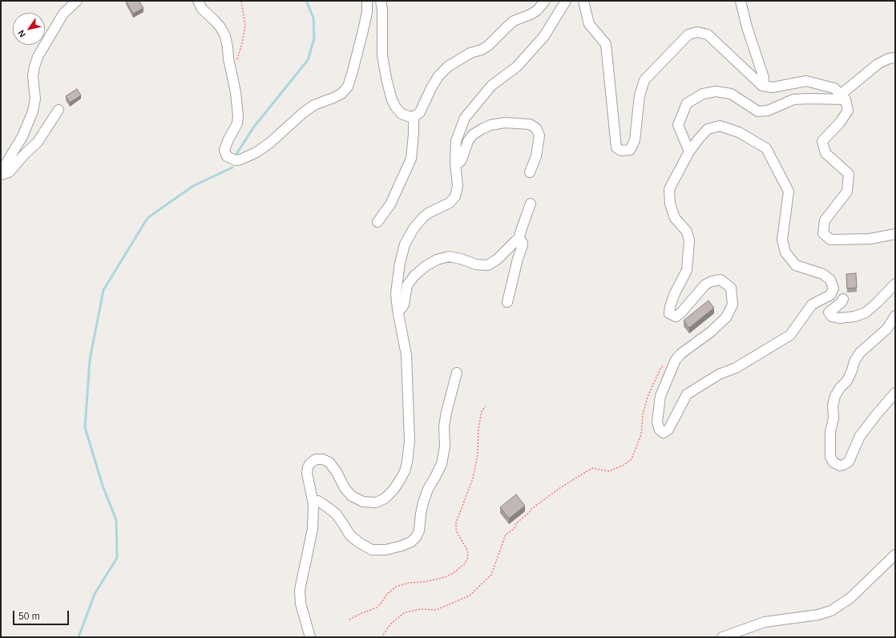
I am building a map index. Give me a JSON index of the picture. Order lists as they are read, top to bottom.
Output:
{
  "scale_bar": "50 m",
  "north": "bottom left"
}
